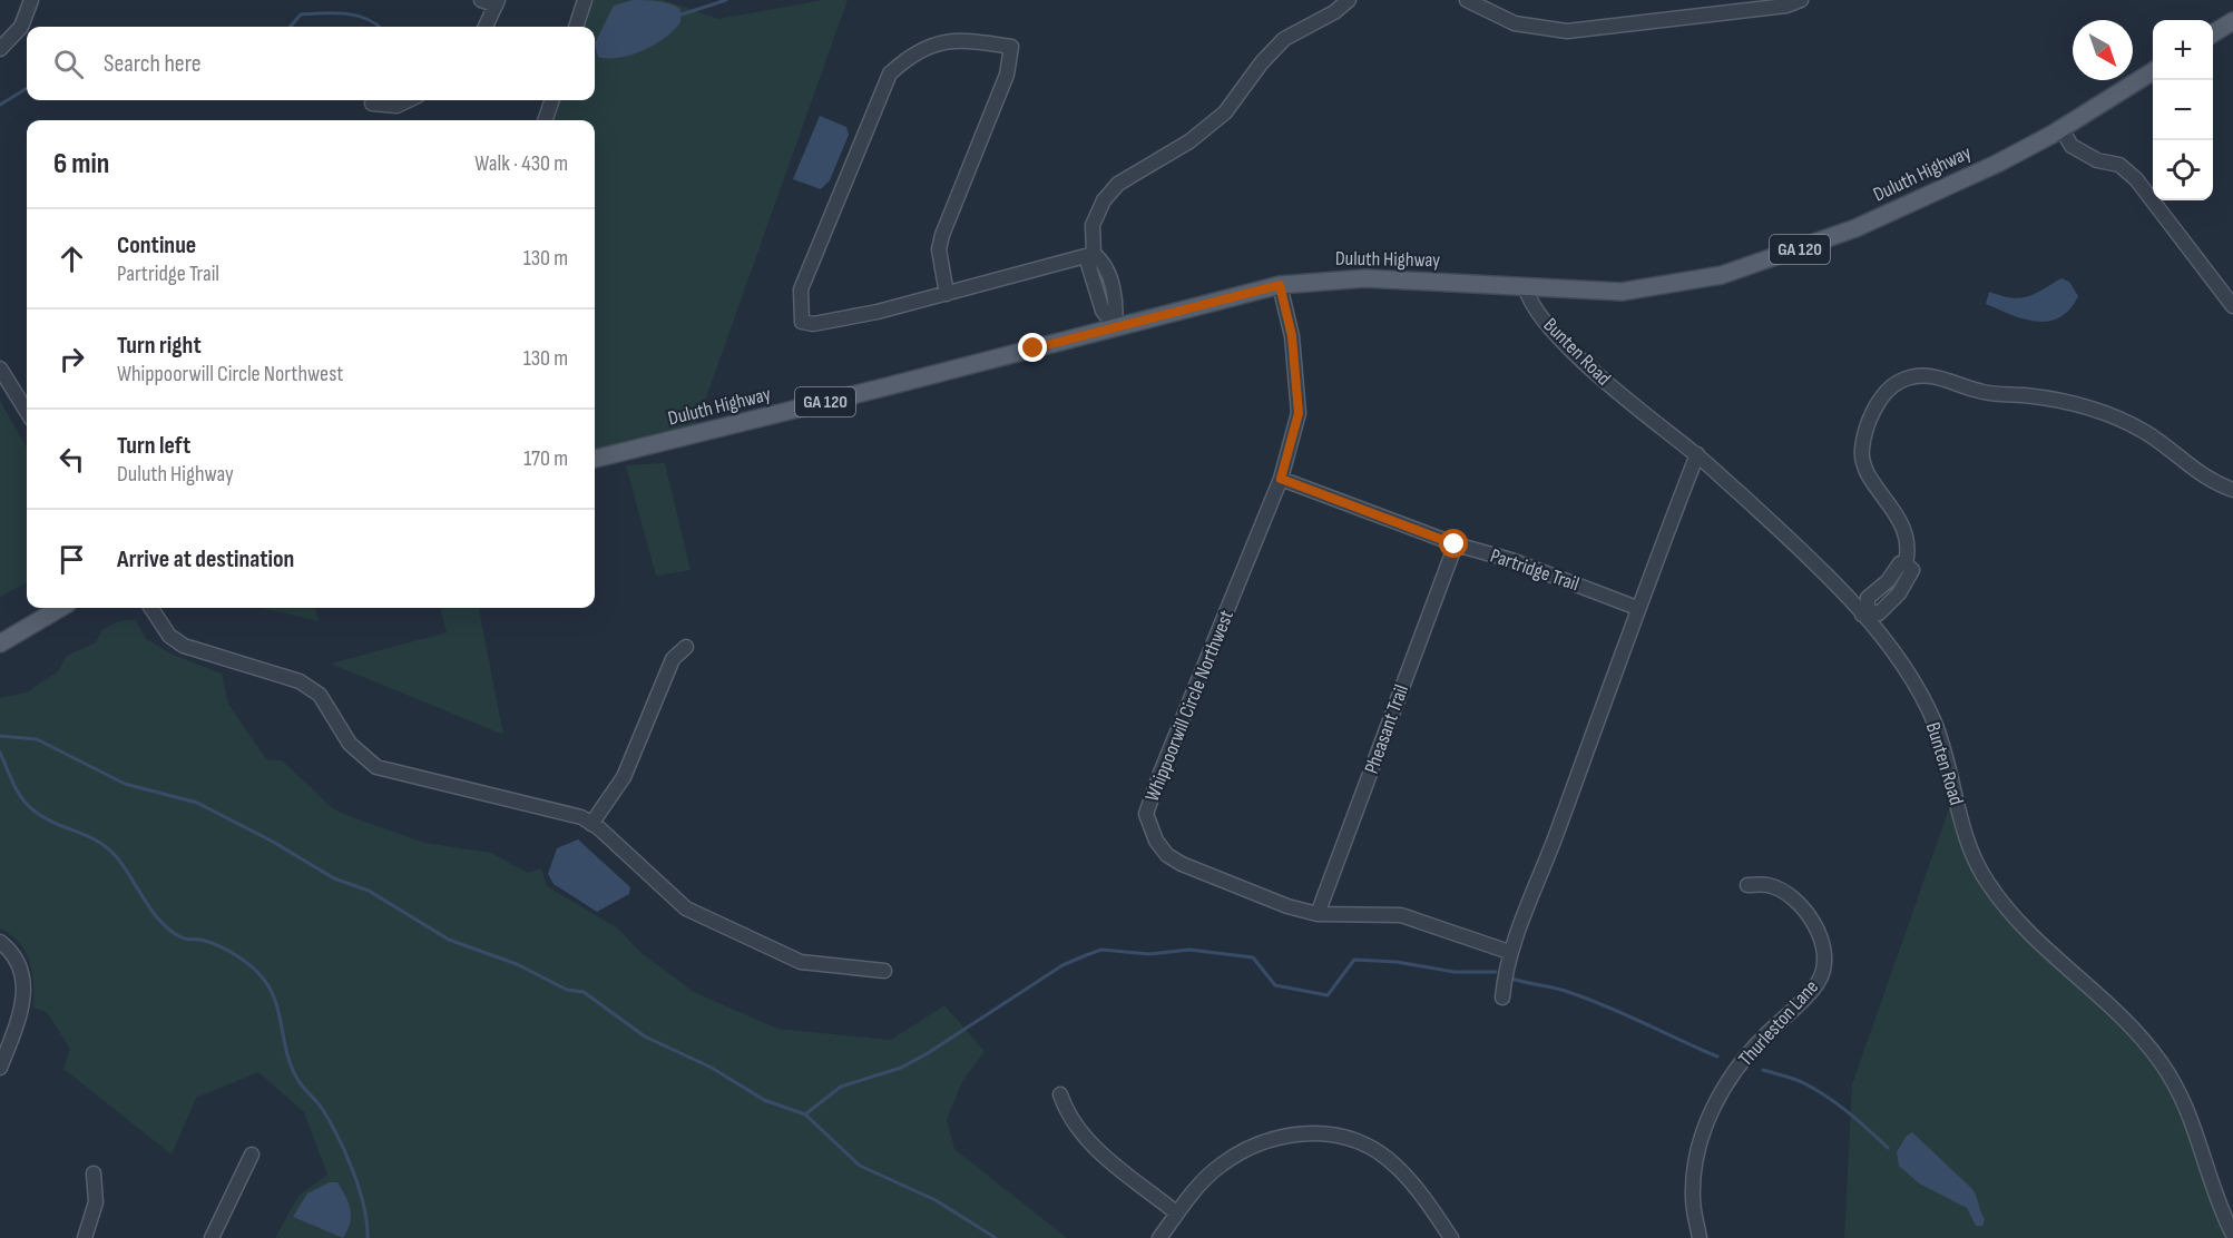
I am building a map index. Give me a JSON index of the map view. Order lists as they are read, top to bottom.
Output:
{
  "streets": {
    "main road": ["Duluth Highway", "GA 120"],
    "street": [
      "Bunten Road",
      "Partridge Trail",
      "Whippoorwill Circle Northwest",
      "Pheasant Trail",
      "Thurleston Lane"
    ]
  },
  "crossings": [
    ["Duluth Highway", "Bunten Road"],
    ["Duluth Highway", "Whippoorwill Circle Northwest"],
    ["Partridge Trail", "Whippoorwill Circle Northwest"],
    ["Partridge Trail", "Pheasant Trail"],
    ["Whippoorwill Circle Northwest", "Pheasant Trail"]
  ],
  "north": "bottom right",
  "page": {
    "map_buttons": ["+", "−"],
    "search": "Search here",
    "heading": ["6 min", "Walk · 430 m"],
    "list": [
      ["Continue", "Partridge Trail", "130 m"],
      ["Turn right", "Whippoorwill Circle Northwest", "130 m"],
      ["Turn left", "Duluth Highway", "170 m"],
      "Arrive at destination"
    ]
  }
}
